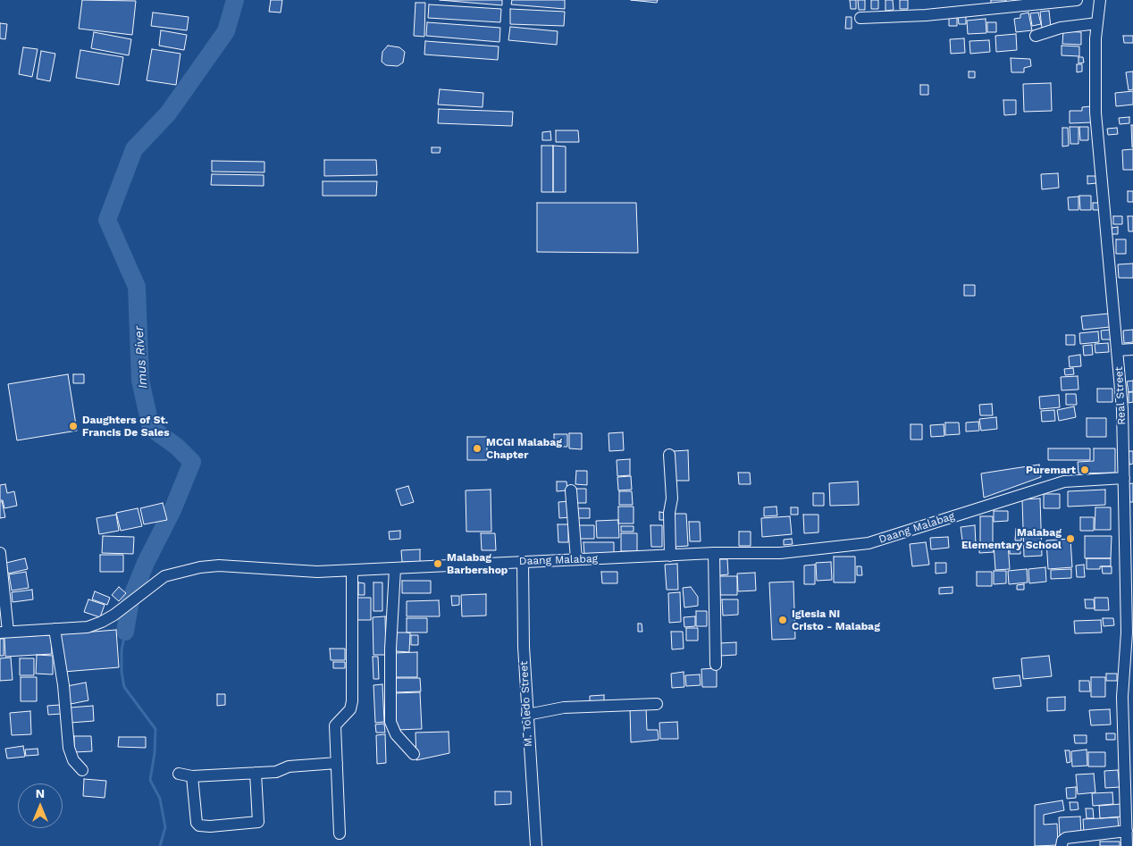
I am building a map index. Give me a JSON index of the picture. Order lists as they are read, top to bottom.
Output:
{
  "streets": {
    "street": ["Real Street", "Daang Malabag", "M. Toledo Street"]
  },
  "crossings": [
    ["Real Street", "Daang Malabag"],
    ["Daang Malabag", "M. Toledo Street"]
  ],
  "water": ["Imus River"],
  "places": [
    "Daughters of St. Francis De Sales",
    "MCGI Malabag Chapter",
    "Puremart",
    "Malabag Elementary School",
    "Malabag Barbershop",
    "Iglesia Ni Cristo - Malabag"
  ],
  "north": "top"
}
